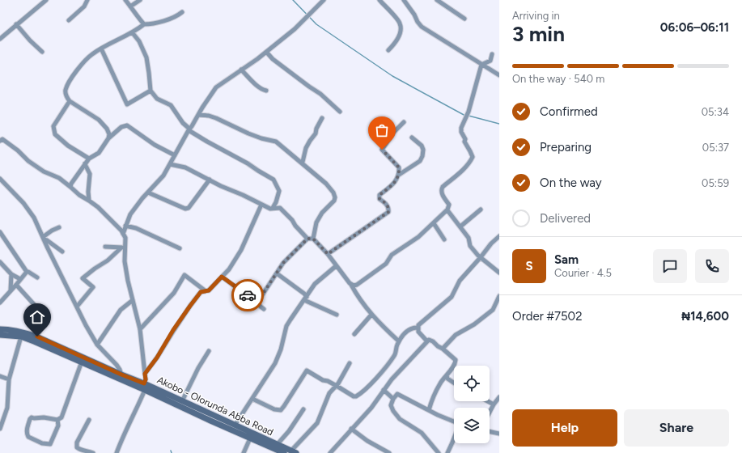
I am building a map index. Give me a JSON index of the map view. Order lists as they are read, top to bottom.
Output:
{
  "streets": {
    "main road": ["Akobo - Olorunda Abba Road"]
  },
  "page": {
    "heading": ["3 min", "Arriving in", "06:06–06:11"],
    "panel": [
      "Sam",
      "Courier · 4.5",
      "Order #7502",
      "₦14,600"
    ],
    "bar": "On the way · 540 m",
    "list": [
      ["Confirmed", "05:34"],
      ["Preparing", "05:37"],
      ["On the way", "05:59"],
      "Delivered"
    ],
    "round": "S",
    "buttons": ["Help", "Share"]
  }
}
